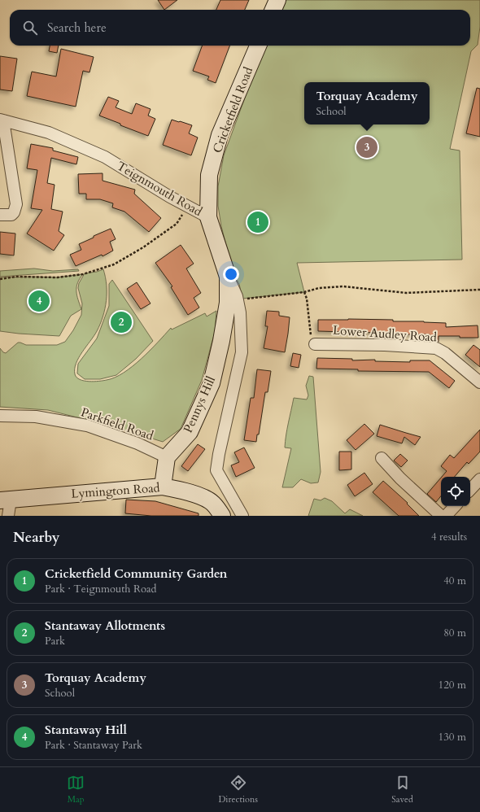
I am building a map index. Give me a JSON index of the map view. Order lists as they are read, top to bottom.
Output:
{
  "streets": {
    "street": [
      "Cricketfield Road",
      "Teignmouth Road",
      "Lower Audley Road",
      "Pennys Hill",
      "Parkfield Road",
      "Lymington Road"
    ]
  },
  "crossings": [
    ["Cricketfield Road", "Teignmouth Road"],
    ["Teignmouth Road", "Pennys Hill"],
    ["Pennys Hill", "Parkfield Road"]
  ],
  "page": {
    "search": "Search here",
    "popup": ["Torquay Academy", "School"],
    "pins": [
      "3",
      "1",
      "4",
      "2"
    ],
    "heading": ["Nearby", "4 results"],
    "list": [
      {
        "mark": "1",
        "name": "Cricketfield Community Garden",
        "note": "Park · Teignmouth Road",
        "value": "40 m"
      },
      {
        "mark": "2",
        "name": "Stantaway Allotments",
        "note": "Park",
        "value": "80 m"
      },
      {
        "mark": "3",
        "name": "Torquay Academy",
        "note": "School",
        "value": "120 m"
      },
      {
        "mark": "4",
        "name": "Stantaway Hill",
        "note": "Park · Stantaway Park",
        "value": "130 m"
      }
    ],
    "nav": ["Map", "Directions", "Saved"]
  }
}
